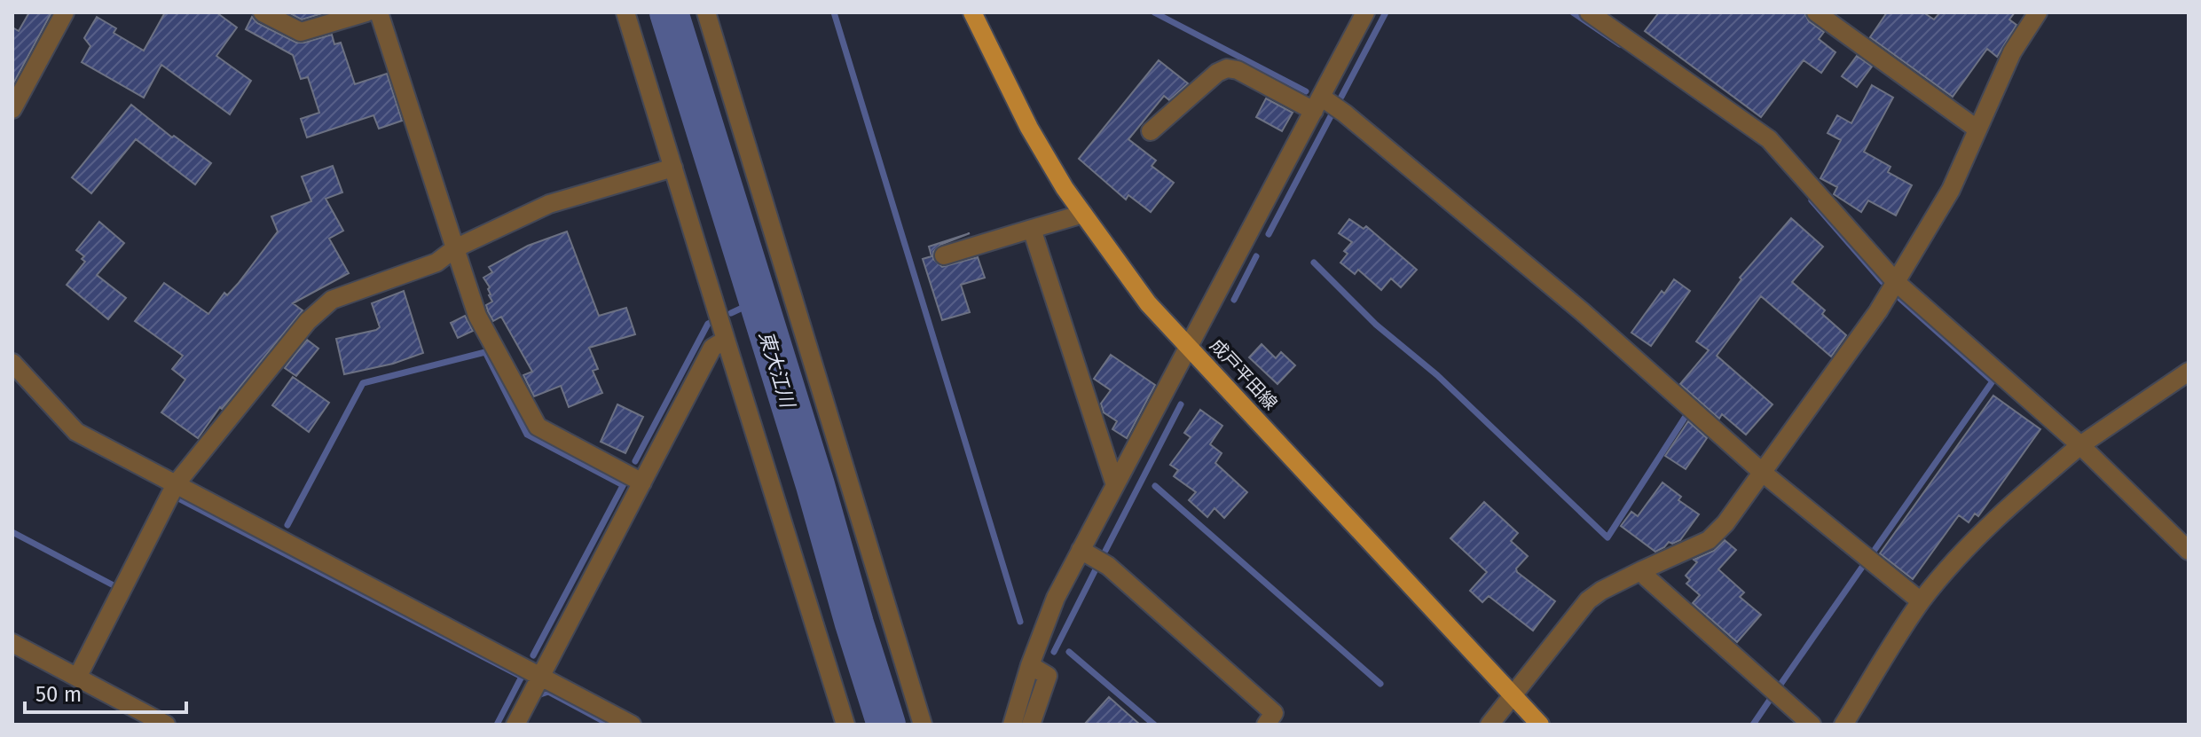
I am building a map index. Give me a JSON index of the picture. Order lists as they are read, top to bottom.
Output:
{
  "streets": {
    "main road": ["成戸平田線"]
  },
  "water": ["東大江川"],
  "scale_bar": "50 m"
}
